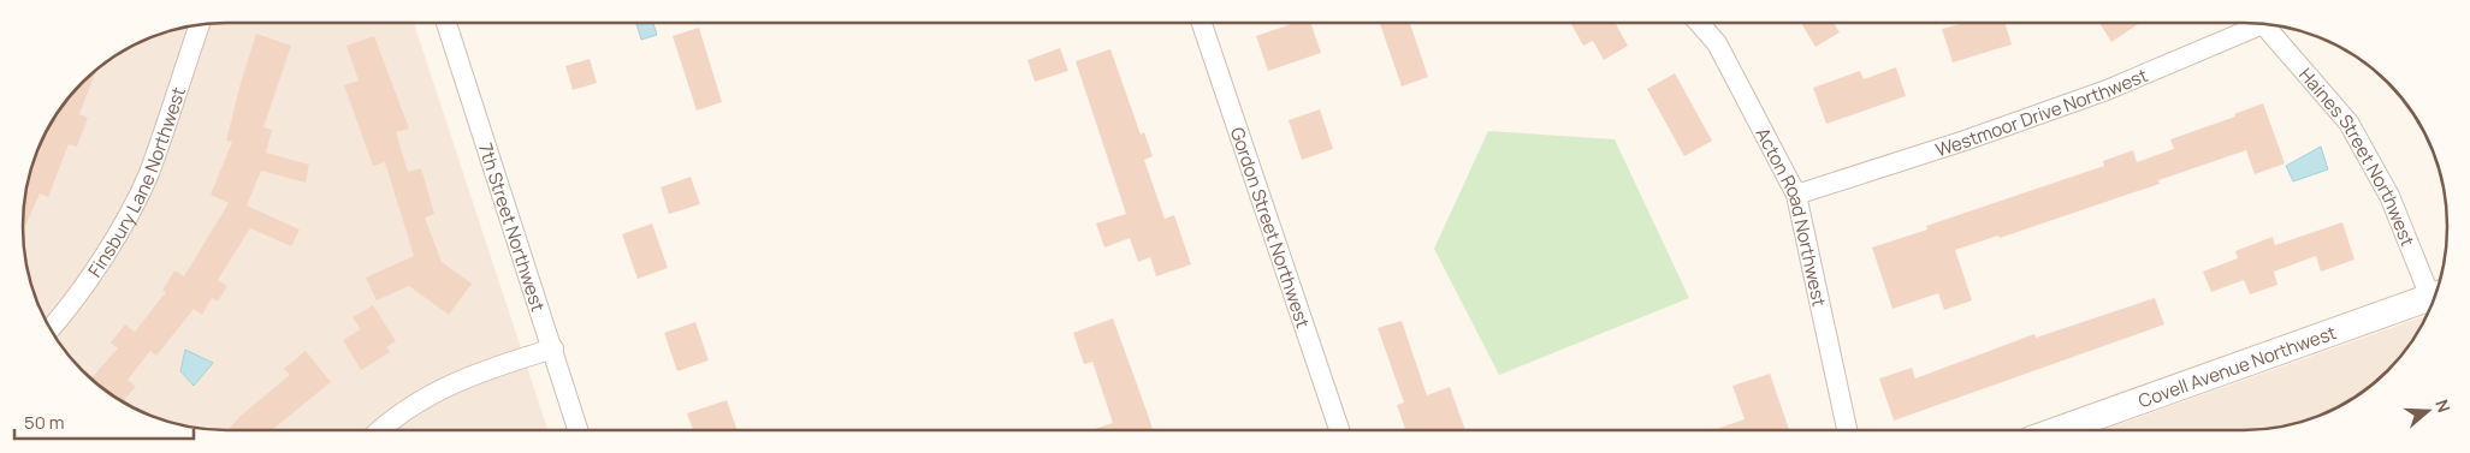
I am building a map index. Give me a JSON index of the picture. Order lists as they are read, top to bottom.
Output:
{
  "streets": {
    "street": [
      "Westmoor Drive Northwest",
      "Haines Street Northwest",
      "Finsbury Lane Northwest",
      "Acton Road Northwest",
      "7th Street Northwest",
      "Gordon Street Northwest",
      "Covell Avenue Northwest"
    ]
  },
  "crossings": [
    ["Westmoor Drive Northwest", "Acton Road Northwest"]
  ],
  "scale_bar": "50 m",
  "north": "right"
}
